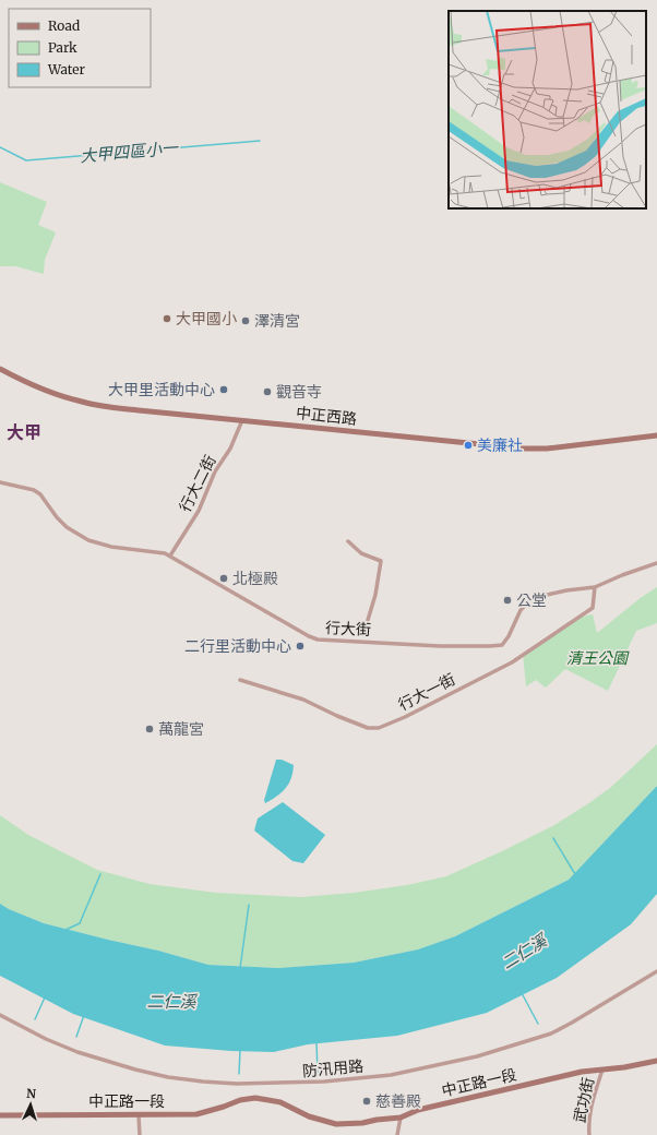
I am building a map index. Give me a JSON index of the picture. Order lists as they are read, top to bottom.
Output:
{
  "streets": {
    "street": [
      "中正西路",
      "行大二街",
      "行大街",
      "行大一街",
      "防汛用路",
      "中正路一段",
      "武功街"
    ]
  },
  "crossings": [
    ["中正西路", "行大二街"],
    ["行大二街", "行大街"],
    ["行大街", "行大一街"],
    ["中正路一段", "武功街"]
  ],
  "districts": ["大甲"],
  "water": ["大甲四區小一", "二仁溪"],
  "parks": ["清王公園"],
  "places": [
    "大甲國小",
    "澤清宮",
    "大甲里活動中心",
    "觀音寺",
    "美廉社",
    "北極殿",
    "公堂",
    "二行里活動中心",
    "萬龍宮",
    "慈善殿"
  ],
  "legend": ["Road", "Park", "Water"],
  "north": "top"
}
